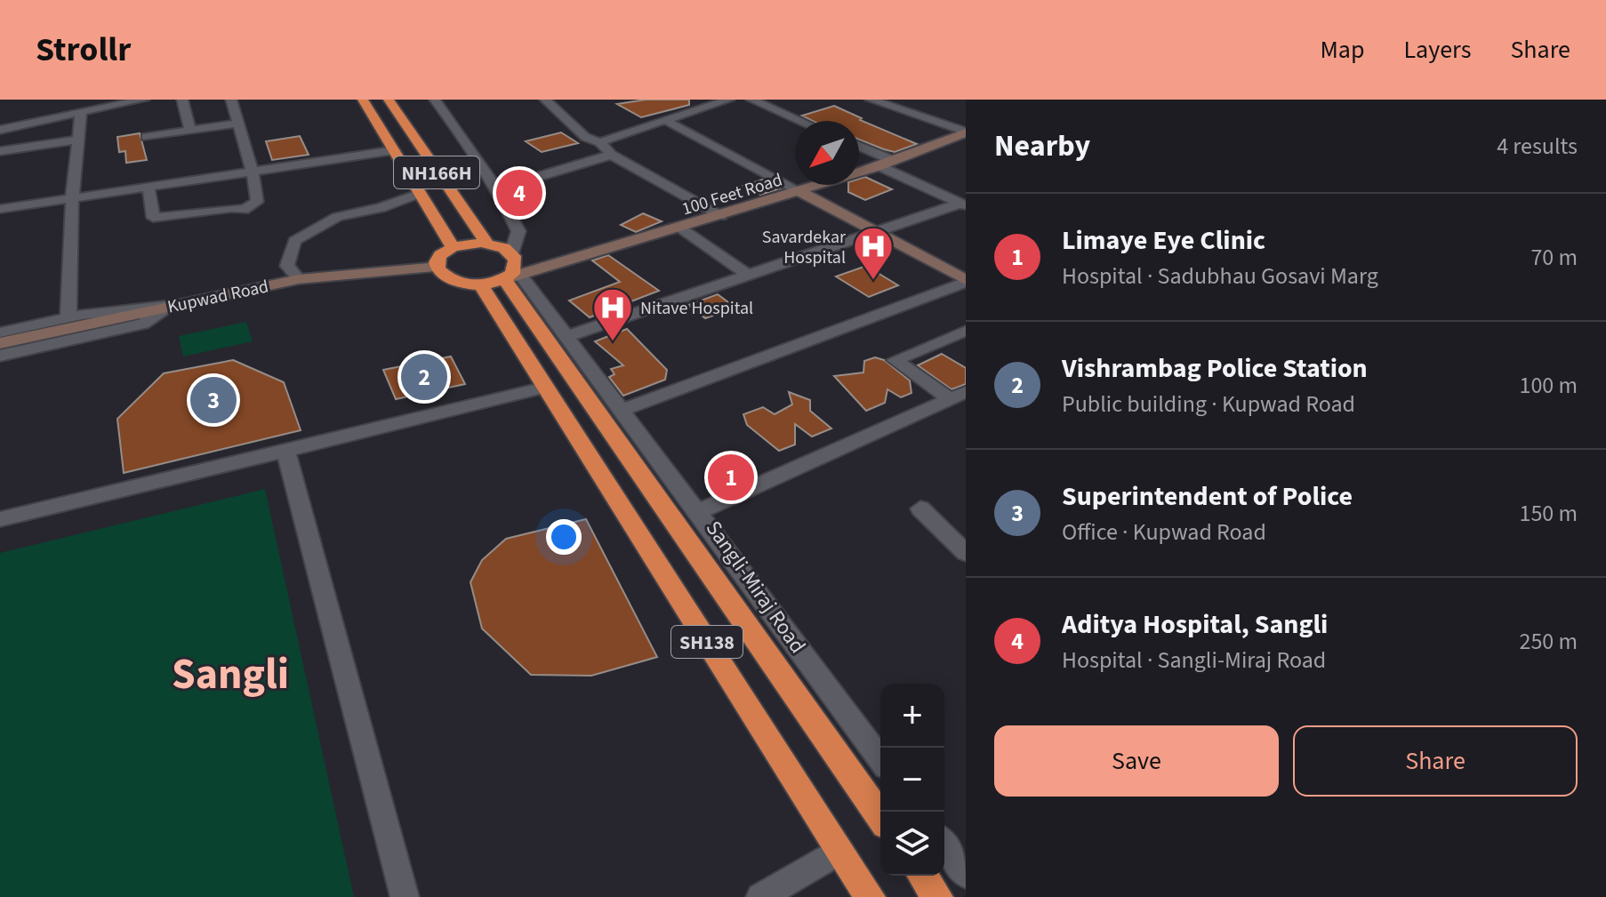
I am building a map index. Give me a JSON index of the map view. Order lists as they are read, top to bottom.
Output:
{
  "streets": {
    "highway": ["NH166H", "Sangli-Miraj Road", "SH138"],
    "main road": ["100 Feet Road", "Kupwad Road"]
  },
  "crossings": [
    ["100 Feet Road", "Sangli-Miraj Road"]
  ],
  "districts": ["Sangli"],
  "places": {
    "hospital": ["Savardekar Hospital", "Nitave Hospital"]
  },
  "north": "bottom left",
  "page": {
    "header": "Strollr",
    "nav": ["Map", "Layers", "Share"],
    "heading": ["Nearby", "4 results"],
    "pins": [
      "4",
      "2",
      "3",
      "1"
    ],
    "list": [
      {
        "mark": "1",
        "name": "Limaye Eye Clinic",
        "note": "Hospital · Sadubhau Gosavi Marg",
        "value": "70 m"
      },
      {
        "mark": "2",
        "name": "Vishrambag Police Station",
        "note": "Public building · Kupwad Road",
        "value": "100 m"
      },
      {
        "mark": "3",
        "name": "Superintendent of Police",
        "note": "Office · Kupwad Road",
        "value": "150 m"
      },
      {
        "mark": "4",
        "name": "Aditya Hospital, Sangli",
        "note": "Hospital · Sangli-Miraj Road",
        "value": "250 m"
      }
    ],
    "map_buttons": ["+", "−"],
    "buttons": ["Save", "Share"]
  }
}
